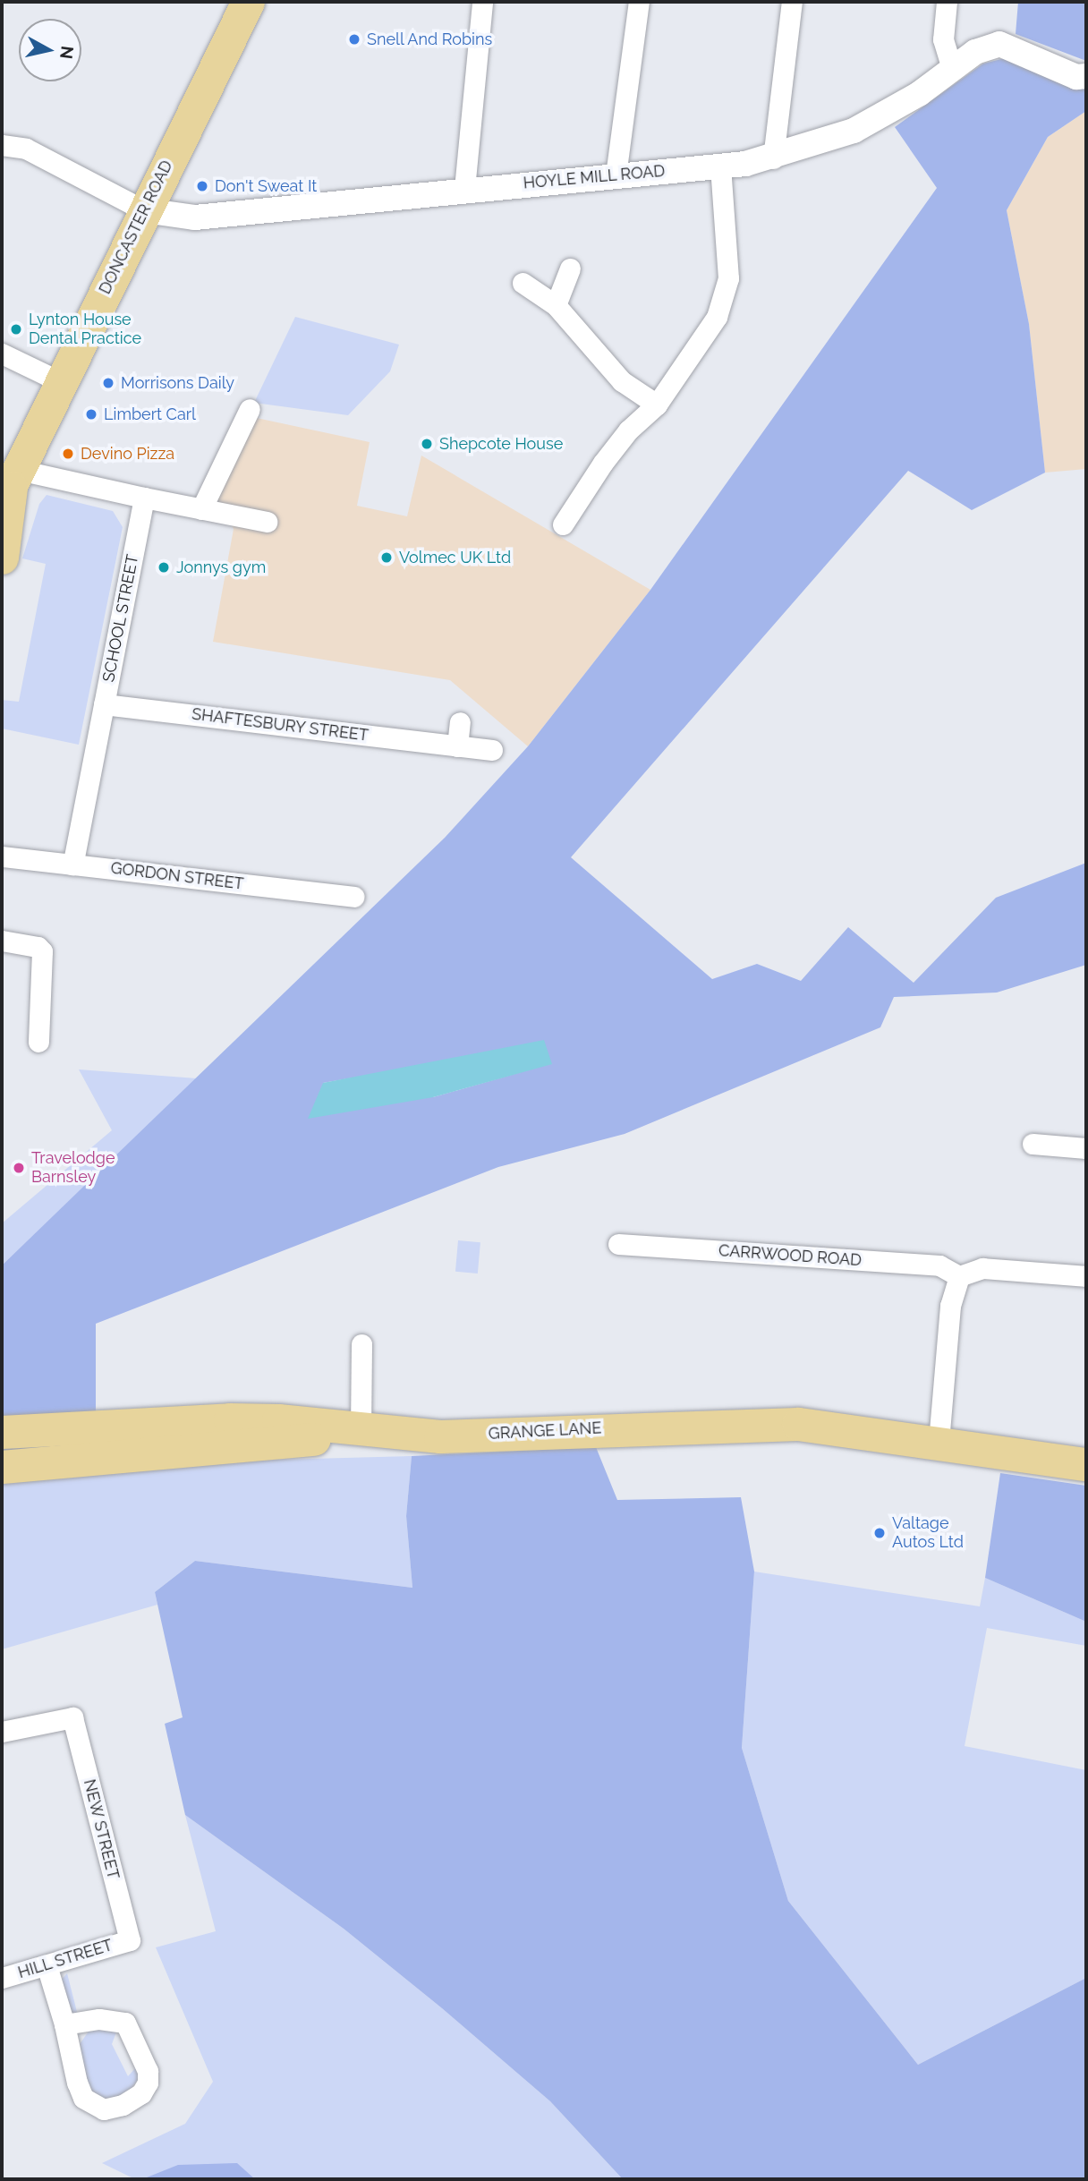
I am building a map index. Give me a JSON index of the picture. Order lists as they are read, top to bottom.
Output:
{
  "streets": {
    "highway": ["DONCASTER ROAD", "GRANGE LANE"],
    "street": [
      "HOYLE MILL ROAD",
      "SCHOOL STREET",
      "SHAFTESBURY STREET",
      "GORDON STREET",
      "CARRWOOD ROAD",
      "NEW STREET",
      "HILL STREET"
    ]
  },
  "crossings": [
    ["HOYLE MILL ROAD", "DONCASTER ROAD"],
    ["SCHOOL STREET", "SHAFTESBURY STREET"],
    ["SCHOOL STREET", "GORDON STREET"],
    ["NEW STREET", "HILL STREET"]
  ],
  "places": [
    "Snell And Robins",
    "Don't Sweat It",
    "Lynton House Dental Practice",
    "Morrisons Daily",
    "Limbert Carl",
    "Shepcote House",
    "Devino Pizza",
    "Volmec UK Ltd",
    "Jonnys gym",
    "Travelodge Barnsley",
    "Valtage Autos Ltd"
  ],
  "north": "right"
}
